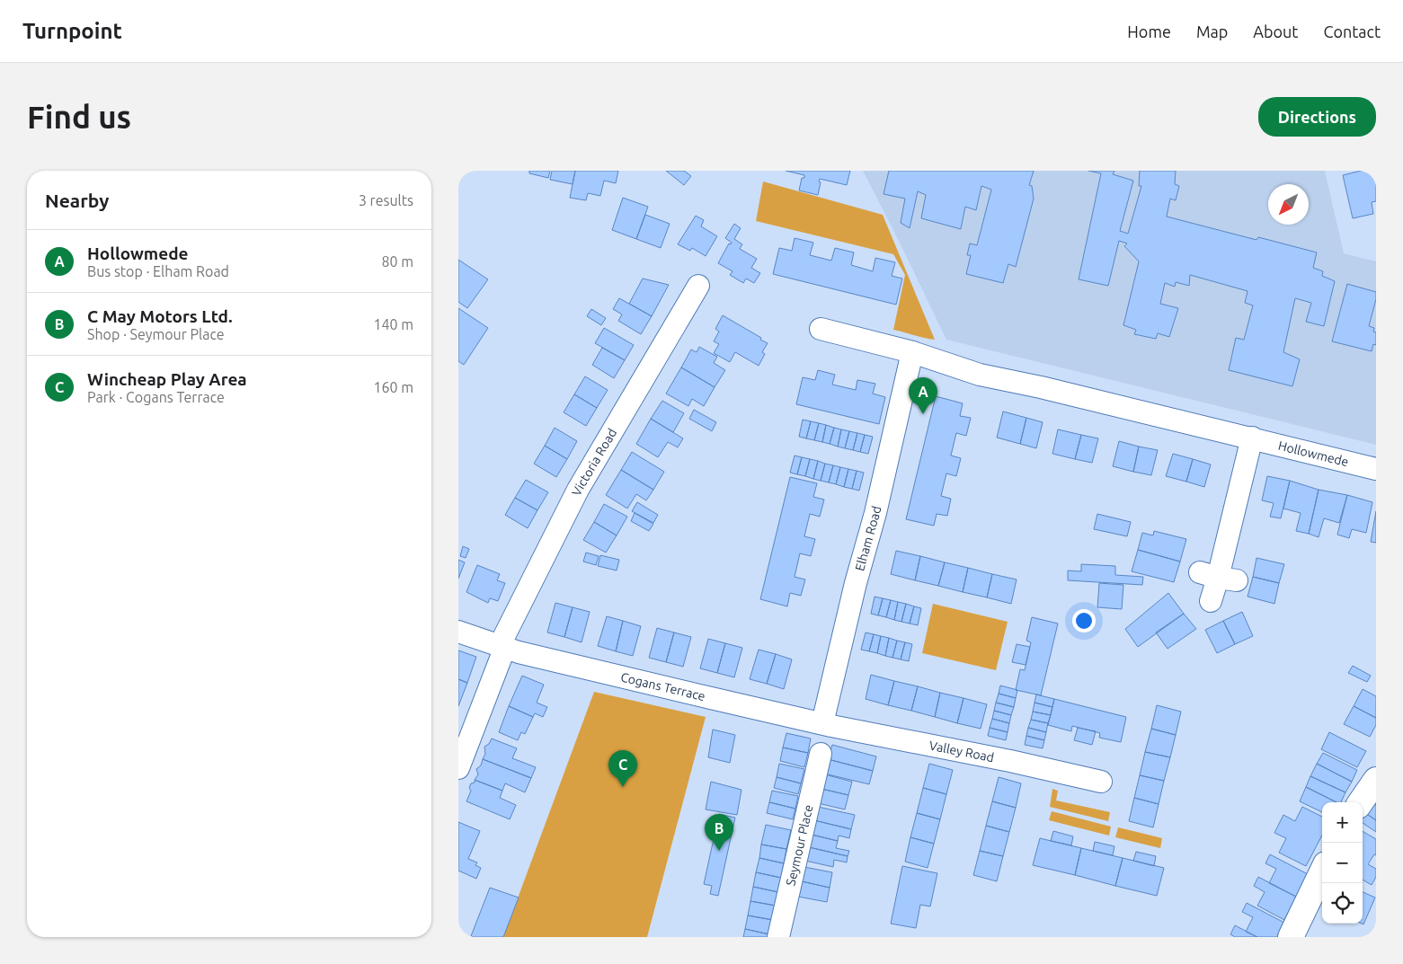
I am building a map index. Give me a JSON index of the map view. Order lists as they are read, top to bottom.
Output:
{
  "streets": {
    "street": [
      "Hollowmede",
      "Victoria Road",
      "Elham Road",
      "Cogans Terrace",
      "Valley Road",
      "Seymour Place"
    ]
  },
  "crossings": [
    ["Hollowmede", "Elham Road"],
    ["Victoria Road", "Cogans Terrace"],
    ["Elham Road", "Cogans Terrace"],
    ["Elham Road", "Valley Road"],
    ["Cogans Terrace", "Valley Road"]
  ],
  "north": "bottom left",
  "page": {
    "header": "Turnpoint",
    "nav": [
      "Home",
      "Map",
      "About",
      "Contact"
    ],
    "buttons": "Directions",
    "title": "Find us",
    "heading": ["Nearby", "3 results"],
    "list": [
      {
        "mark": "A",
        "name": "Hollowmede",
        "note": "Bus stop · Elham Road",
        "value": "80 m"
      },
      {
        "mark": "B",
        "name": "C May Motors Ltd.",
        "note": "Shop · Seymour Place",
        "value": "140 m"
      },
      {
        "mark": "C",
        "name": "Wincheap Play Area",
        "note": "Park · Cogans Terrace",
        "value": "160 m"
      }
    ],
    "pins": ["A", "C", "B"],
    "map_buttons": ["+", "−"]
  }
}
